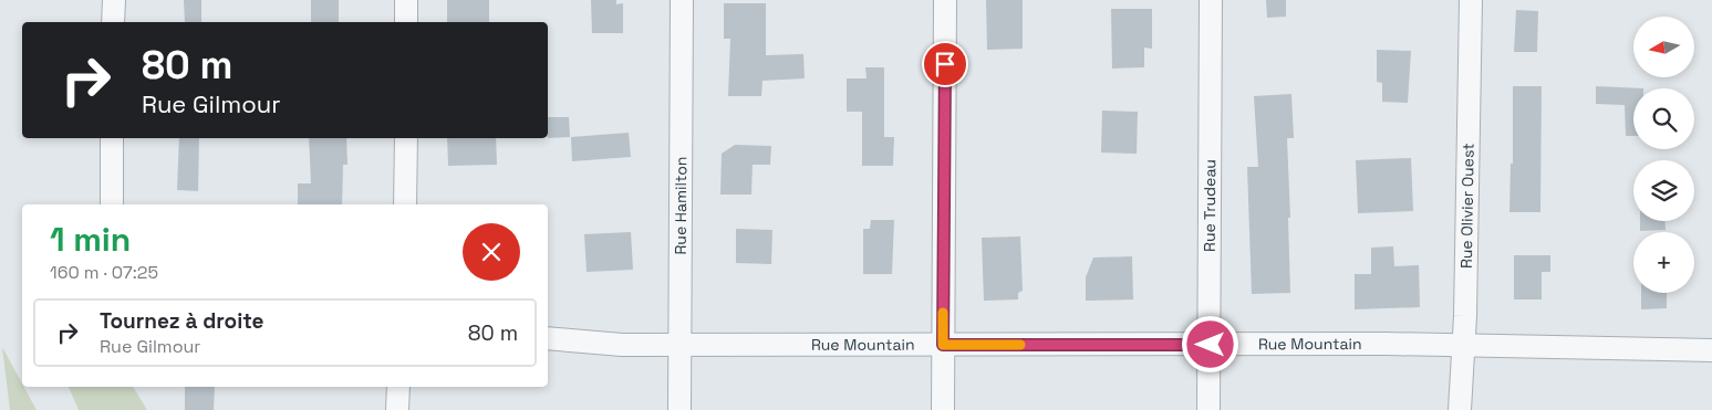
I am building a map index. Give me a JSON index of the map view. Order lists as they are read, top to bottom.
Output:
{
  "streets": {
    "street": [
      "Rue Hamilton",
      "Rue Trudeau",
      "Rue Olivier Ouest",
      "Rue Mountain"
    ]
  },
  "crossings": [
    ["Rue Hamilton", "Rue Mountain"],
    ["Rue Trudeau", "Rue Mountain"],
    ["Rue Olivier Ouest", "Rue Mountain"]
  ],
  "north": "left",
  "page": {
    "map_buttons": "+",
    "turn": ["80 m", "Rue Gilmour"],
    "heading": ["1 min", "160 m · 07:25"],
    "list": [
      {
        "name": "Tournez à droite",
        "note": "Rue Gilmour",
        "value": "80 m"
      }
    ]
  }
}
